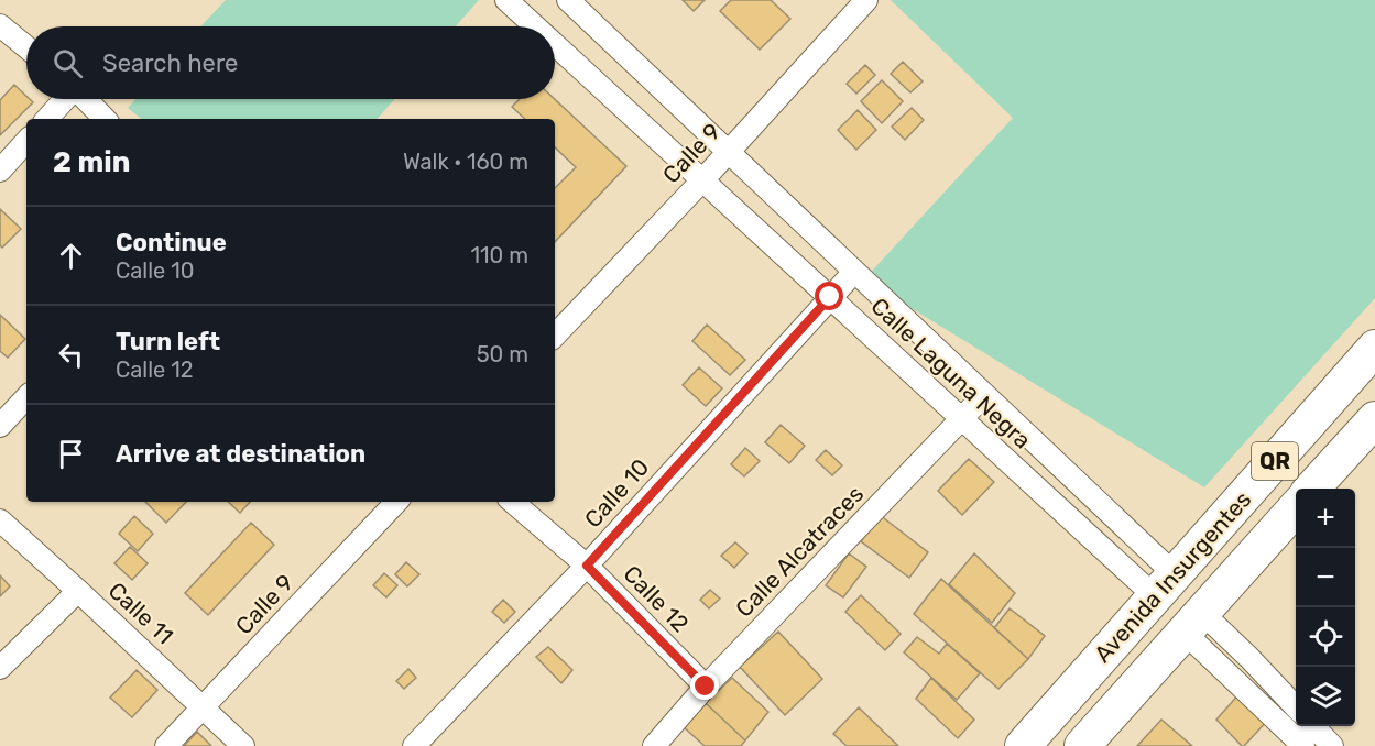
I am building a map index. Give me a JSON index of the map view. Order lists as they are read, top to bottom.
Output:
{
  "streets": {
    "main road": ["QR", "Avenida Insurgentes"],
    "street": [
      "Calle 9",
      "Calle Laguna Negra",
      "Calle 10",
      "Calle Alcatraces",
      "Calle 12",
      "Calle 11"
    ]
  },
  "crossings": [
    ["Calle 9", "Calle Laguna Negra"],
    ["Calle 9", "Calle 11"],
    ["Calle Laguna Negra", "Calle 10"],
    ["Calle Laguna Negra", "Calle Alcatraces"],
    ["Calle Laguna Negra", "Avenida Insurgentes"],
    ["Calle 10", "Calle 12"],
    ["Calle Alcatraces", "Calle 12"]
  ],
  "page": {
    "search": "Search here",
    "heading": ["2 min", "Walk · 160 m"],
    "list": [
      ["Continue", "Calle 10", "110 m"],
      ["Turn left", "Calle 12", "50 m"],
      "Arrive at destination"
    ],
    "map_buttons": ["+", "−"]
  }
}
